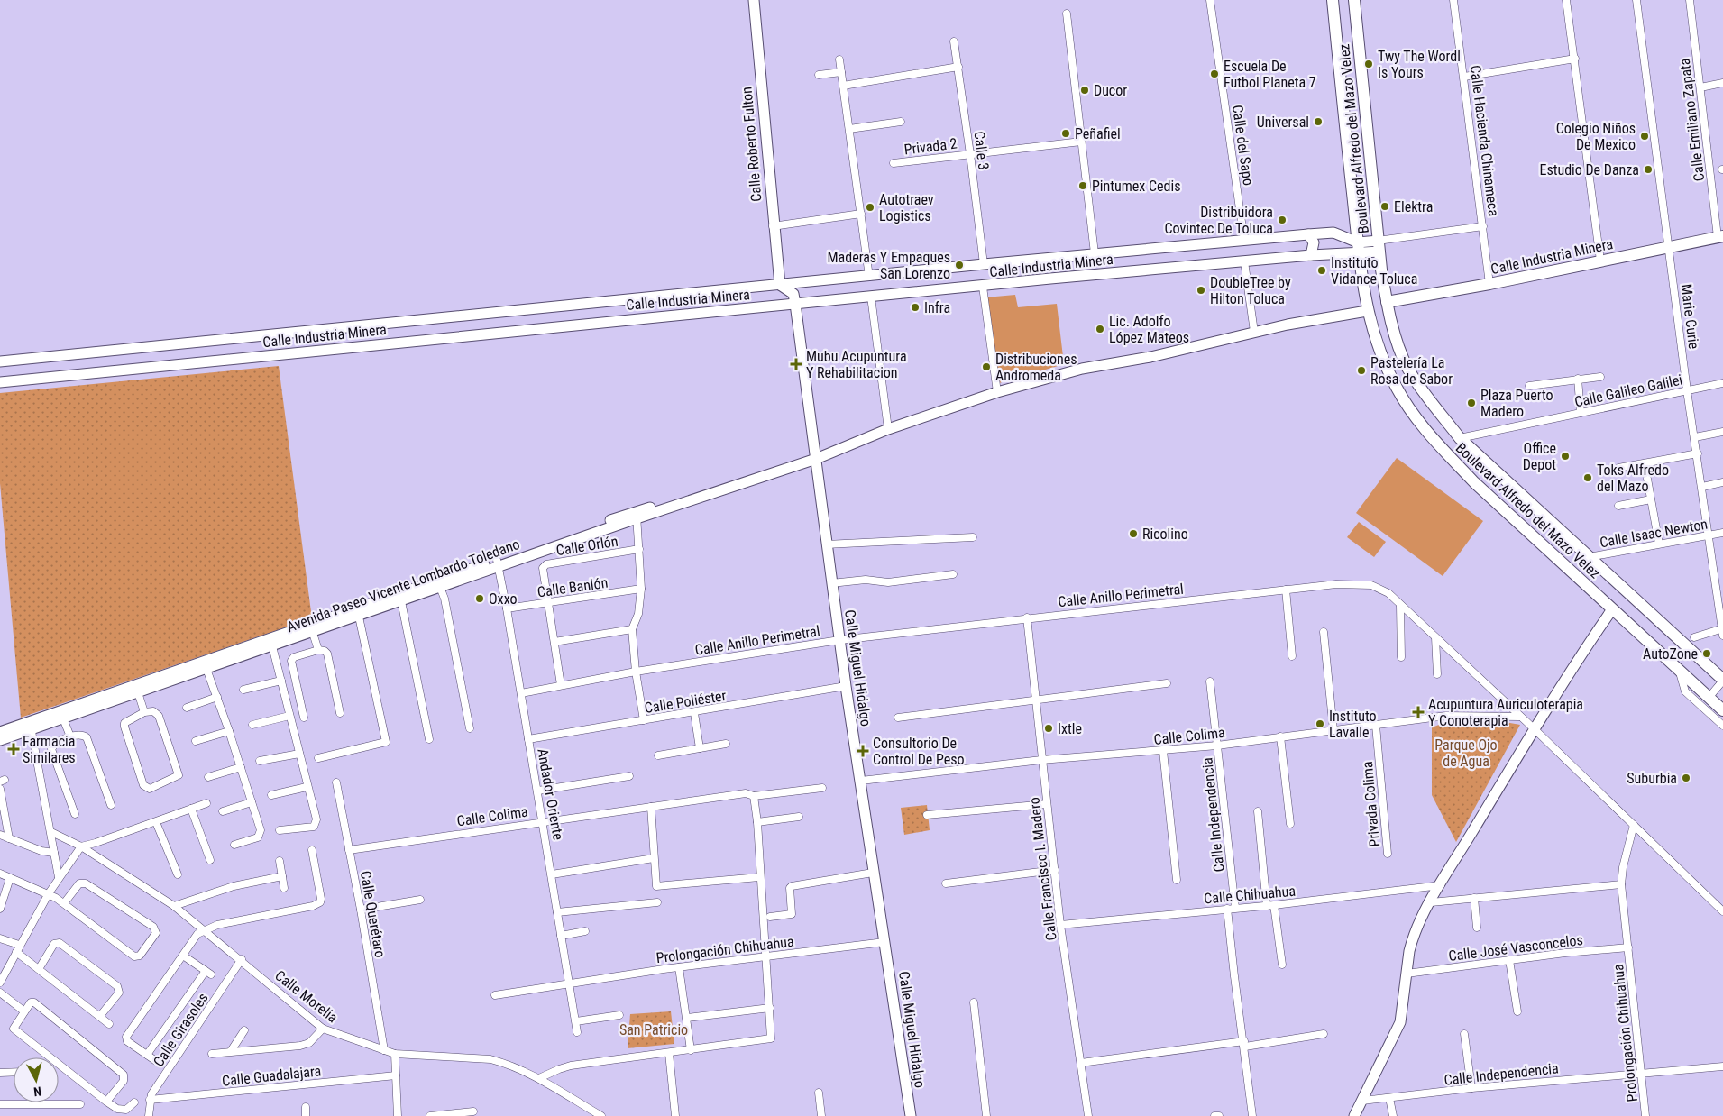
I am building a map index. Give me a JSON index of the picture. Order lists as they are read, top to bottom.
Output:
{
  "streets": {
    "main road": [
      "Boulevard Alfredo del Mazo Velez",
      "Calle Roberto Fulton",
      "Calle Industria Minera",
      "Avenida Paseo Vicente Lombardo Toledano",
      "Calle Miguel Hidalgo"
    ],
    "street": [
      "Calle Emiliano Zapata",
      "Calle Hacienda Chinameca",
      "Calle del Sapo",
      "Privada 2",
      "Calle 3",
      "Marie Curie",
      "Calle Galileo Galilei",
      "Calle Isaac Newton",
      "Calle Orlón",
      "Calle Banlón",
      "Calle Anillo Perimetral",
      "Calle Poliéster",
      "Calle Colima",
      "Andador Oriente",
      "Privada Colima",
      "Calle Independencia",
      "Calle Francisco I. Madero",
      "Calle Chihuahua",
      "Calle Querétaro",
      "Calle José Vasconcelos",
      "Prolongación Chihuahua",
      "Calle Morelia",
      "Calle Girasoles",
      "Calle Guadalajara"
    ]
  },
  "crossings": [
    ["Calle Emiliano Zapata", "Calle Industria Minera"],
    ["Boulevard Alfredo del Mazo Velez", "Calle Industria Minera"],
    ["Boulevard Alfredo del Mazo Velez", "Calle Galileo Galilei"],
    ["Boulevard Alfredo del Mazo Velez", "Calle Isaac Newton"],
    ["Boulevard Alfredo del Mazo Velez", "Avenida Paseo Vicente Lombardo Toledano"],
    ["Calle Hacienda Chinameca", "Calle Industria Minera"],
    ["Calle Roberto Fulton", "Calle Industria Minera"],
    ["Calle Roberto Fulton", "Calle Miguel Hidalgo"],
    ["Calle del Sapo", "Calle Industria Minera"],
    ["Privada 2", "Calle 3"],
    ["Calle 3", "Calle Industria Minera"],
    ["Calle Industria Minera", "Marie Curie"],
    ["Calle Industria Minera", "Calle Miguel Hidalgo"],
    ["Marie Curie", "Calle Galileo Galilei"],
    ["Marie Curie", "Calle Isaac Newton"],
    ["Calle Orlón", "Calle Banlón"],
    ["Avenida Paseo Vicente Lombardo Toledano", "Calle Miguel Hidalgo"],
    ["Avenida Paseo Vicente Lombardo Toledano", "Andador Oriente"],
    ["Calle Banlón", "Andador Oriente"],
    ["Calle Anillo Perimetral", "Calle Miguel Hidalgo"],
    ["Calle Anillo Perimetral", "Calle Colima"],
    ["Calle Anillo Perimetral", "Andador Oriente"],
    ["Calle Anillo Perimetral", "Calle Francisco I. Madero"],
    ["Calle Miguel Hidalgo", "Calle Poliéster"],
    ["Calle Miguel Hidalgo", "Calle Colima"],
    ["Calle Miguel Hidalgo", "Prolongación Chihuahua"],
    ["Calle Poliéster", "Andador Oriente"],
    ["Calle Colima", "Andador Oriente"],
    ["Calle Colima", "Privada Colima"],
    ["Calle Colima", "Calle Independencia"],
    ["Calle Colima", "Calle Francisco I. Madero"],
    ["Calle Colima", "Calle Querétaro"],
    ["Andador Oriente", "Prolongación Chihuahua"],
    ["Calle Independencia", "Calle Chihuahua"],
    ["Calle Independencia", "Prolongación Chihuahua"],
    ["Calle Francisco I. Madero", "Calle Chihuahua"],
    ["Calle Querétaro", "Calle Morelia"],
    ["Calle José Vasconcelos", "Prolongación Chihuahua"],
    ["Calle Morelia", "Calle Girasoles"],
    ["Calle Girasoles", "Calle Guadalajara"]
  ],
  "parks": ["Parque Ojo de Agua", "San Patricio"],
  "places": {
    "other": [
      "Twy The Wordl Is Yours",
      "Escuela De Futbol Planeta 7",
      "Ducor",
      "Universal",
      "Peñafiel",
      "Colegio Niños De Mexico",
      "Estudio De Danza",
      "Pintumex Cedis",
      "Elektra",
      "Autotraev Logistics",
      "Distribuidora Covintec De Toluca",
      "Maderas Y Empaques San Lorenzo",
      "Instituto Vidance Toluca",
      "DoubleTree by Hilton Toluca",
      "Infra",
      "Lic. Adolfo López Mateos",
      "Distribuciones Andromeda",
      "Pastelería La Rosa de Sabor",
      "Plaza Puerto Madero",
      "Office Depot",
      "Toks Alfredo del Mazo",
      "Ricolino",
      "Oxxo",
      "AutoZone",
      "Instituto Lavalle",
      "Ixtle",
      "Suburbia"
    ],
    "health": [
      "Mubu Acupuntura Y Rehabilitacion",
      "Acupuntura Auriculoterapia Y Conoterapia",
      "Farmacia Similares",
      "Consultorio De Control De Peso"
    ]
  },
  "north": "bottom"
}
